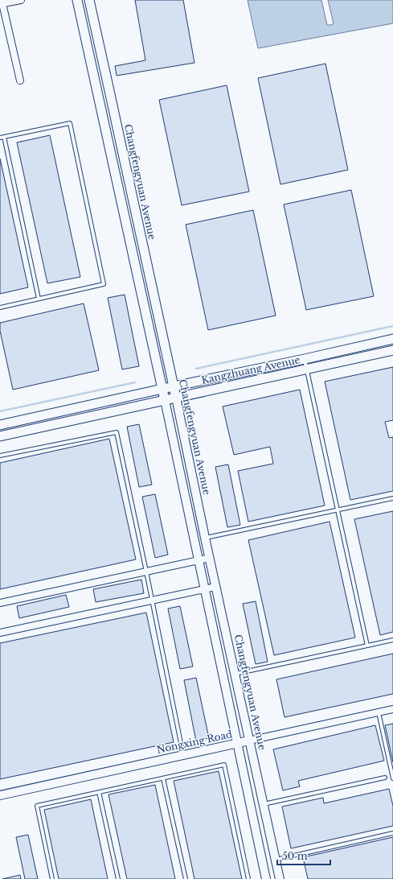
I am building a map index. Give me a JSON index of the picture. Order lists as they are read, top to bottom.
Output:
{
  "streets": {
    "main road": ["Changfengyuan Avenue", "Kangzhuang Avenue"],
    "street": ["Nongxing Road"]
  },
  "crossings": [
    ["Changfengyuan Avenue", "Kangzhuang Avenue"],
    ["Changfengyuan Avenue", "Nongxing Road"]
  ],
  "scale_bar": "50 m"
}
